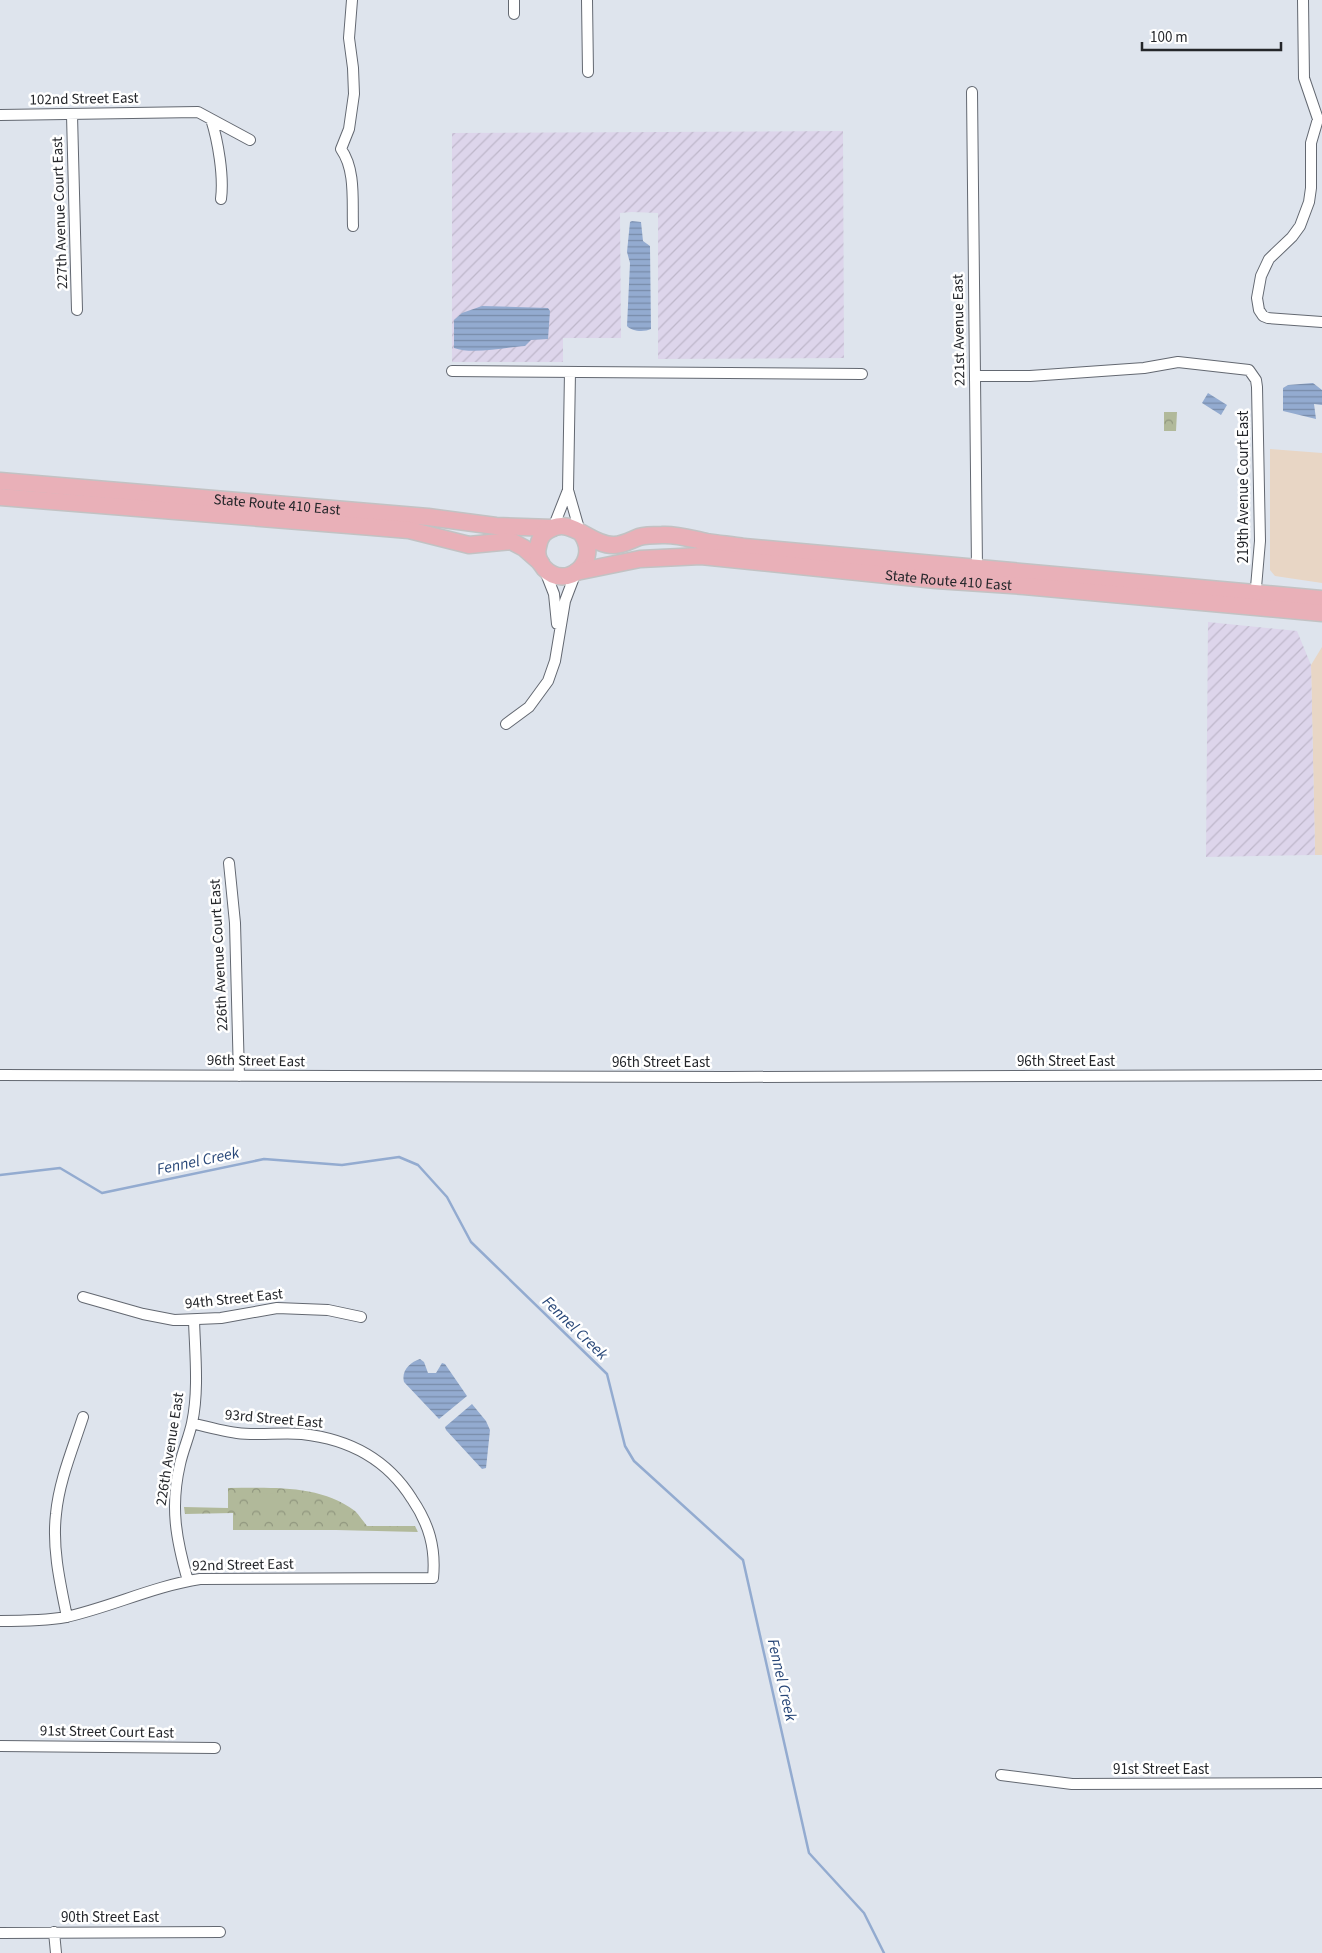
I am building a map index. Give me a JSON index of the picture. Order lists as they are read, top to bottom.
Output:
{
  "streets": {
    "main road": ["State Route 410 East"],
    "street": [
      "102nd Street East",
      "227th Avenue Court East",
      "221st Avenue East",
      "219th Avenue Court East",
      "226th Avenue Court East",
      "96th Street East",
      "94th Street East",
      "93rd Street East",
      "226th Avenue East",
      "92nd Street East",
      "91st Street Court East",
      "91st Street East",
      "90th Street East"
    ]
  },
  "crossings": [
    ["102nd Street East", "227th Avenue Court East"],
    ["221st Avenue East", "219th Avenue Court East"],
    ["221st Avenue East", "State Route 410 East"],
    ["219th Avenue Court East", "State Route 410 East"],
    ["226th Avenue Court East", "96th Street East"],
    ["94th Street East", "226th Avenue East"],
    ["93rd Street East", "226th Avenue East"],
    ["93rd Street East", "92nd Street East"],
    ["226th Avenue East", "92nd Street East"]
  ],
  "water": ["Fennel Creek"],
  "scale_bar": "100 m"
}
